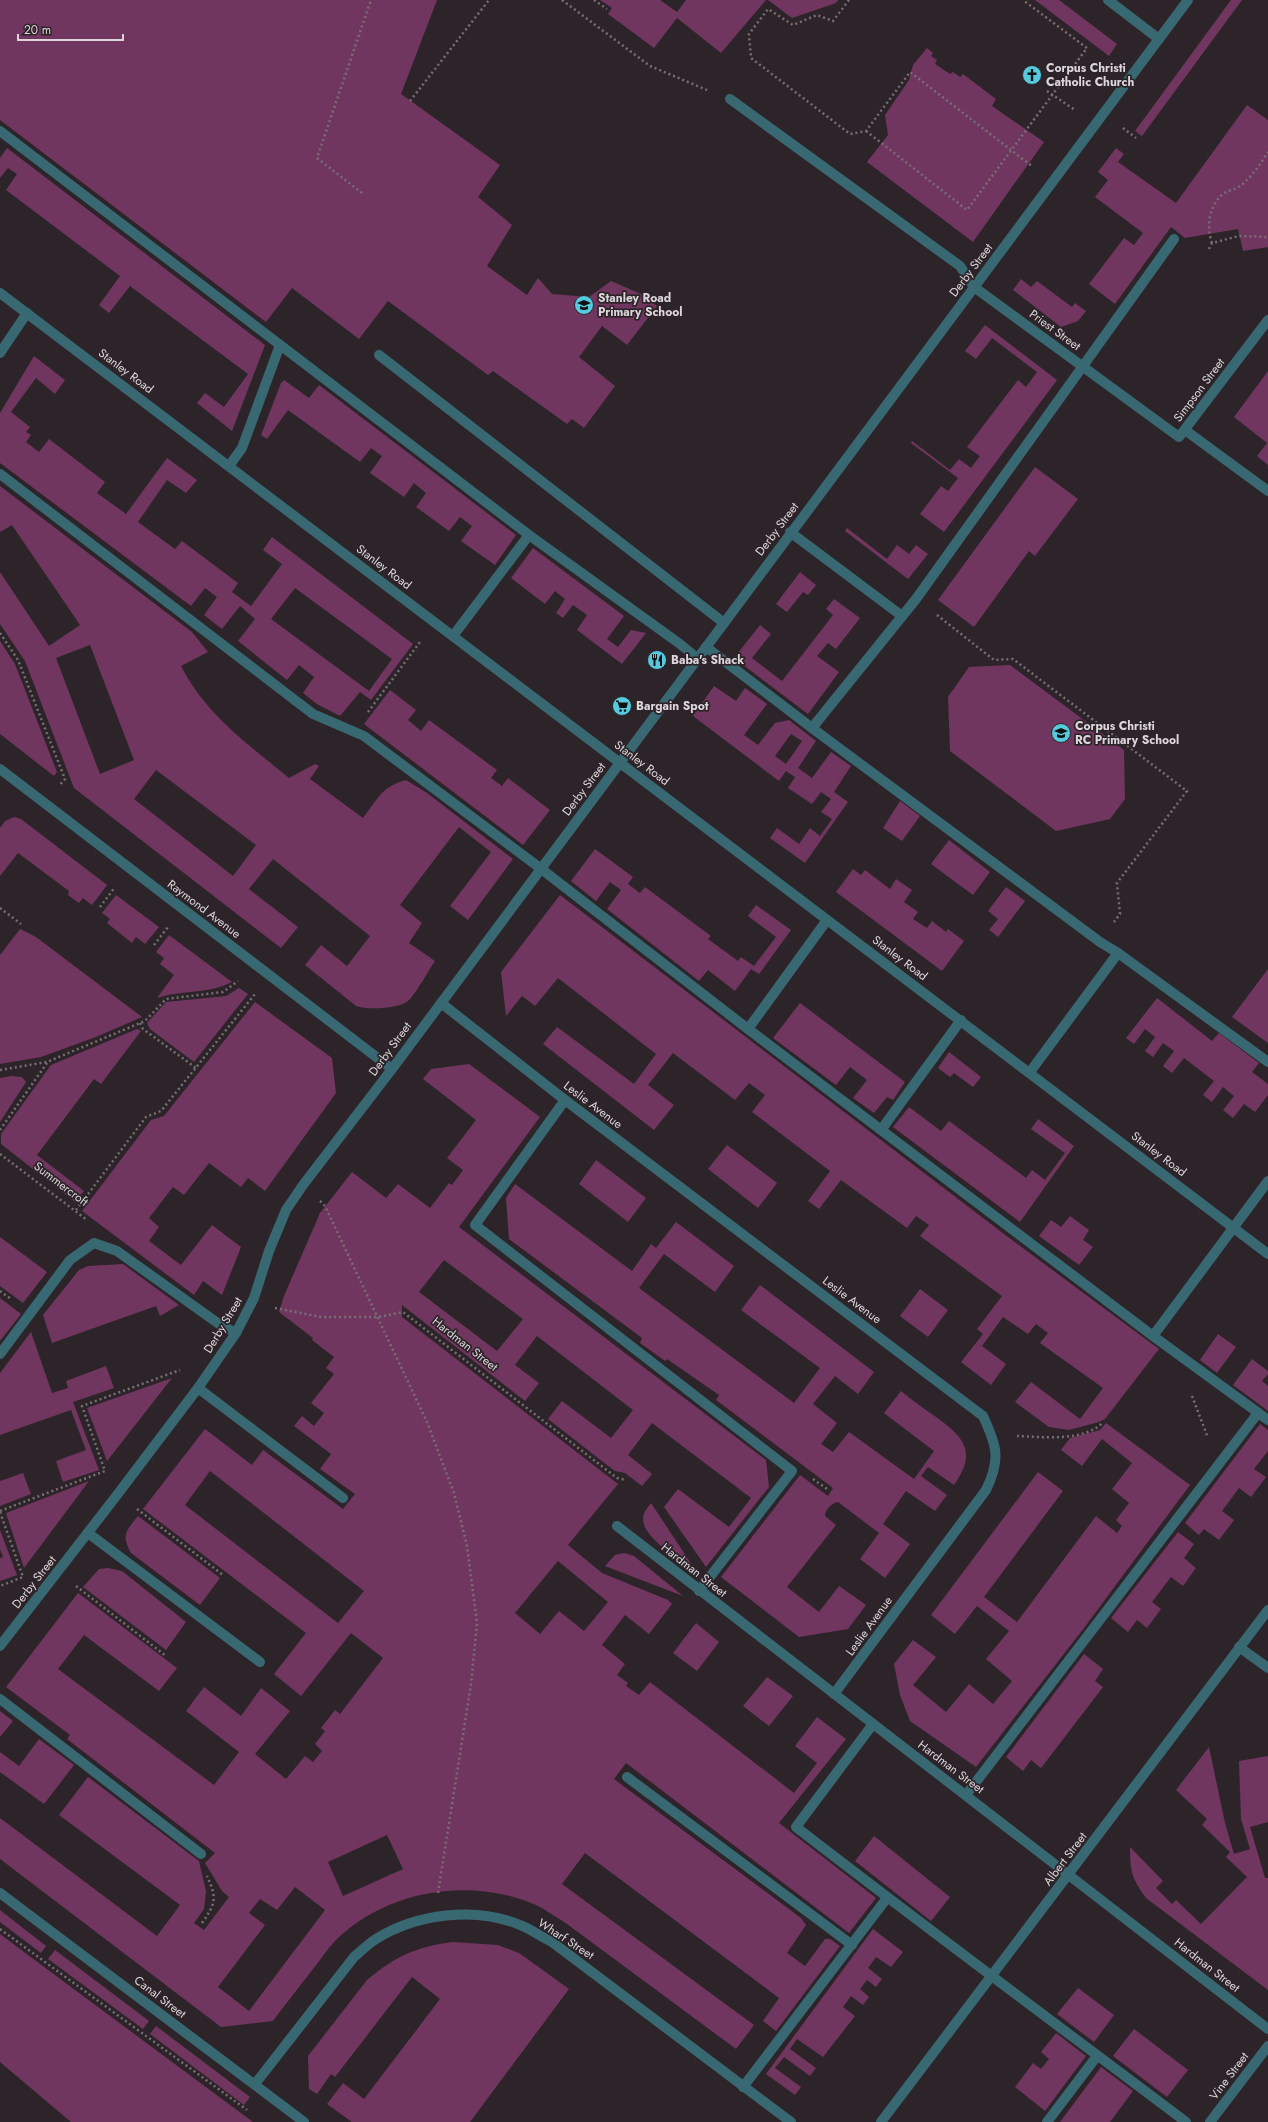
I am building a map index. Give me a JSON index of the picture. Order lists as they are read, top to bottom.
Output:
{
  "streets": {
    "street": [
      "Derby Street",
      "Priest Street",
      "Stanley Road",
      "Simpson Street",
      "Raymond Avenue",
      "Leslie Avenue",
      "Hardman Street",
      "Albert Street",
      "Wharf Street",
      "Canal Street",
      "Vine Street"
    ],
    "path": ["Summercroft"]
  },
  "crossings": [
    ["Derby Street", "Priest Street"],
    ["Derby Street", "Stanley Road"],
    ["Derby Street", "Raymond Avenue"],
    ["Derby Street", "Leslie Avenue"],
    ["Priest Street", "Simpson Street"],
    ["Leslie Avenue", "Hardman Street"],
    ["Hardman Street", "Albert Street"],
    ["Wharf Street", "Canal Street"]
  ],
  "places": {
    "church": ["Corpus Christi Catholic Church"],
    "school or university": ["Stanley Road Primary School", "Corpus Christi RC Primary School"],
    "restaurant": ["Baba's Shack"],
    "supermarket": ["Bargain Spot"]
  },
  "scale_bar": "20 m"
}
